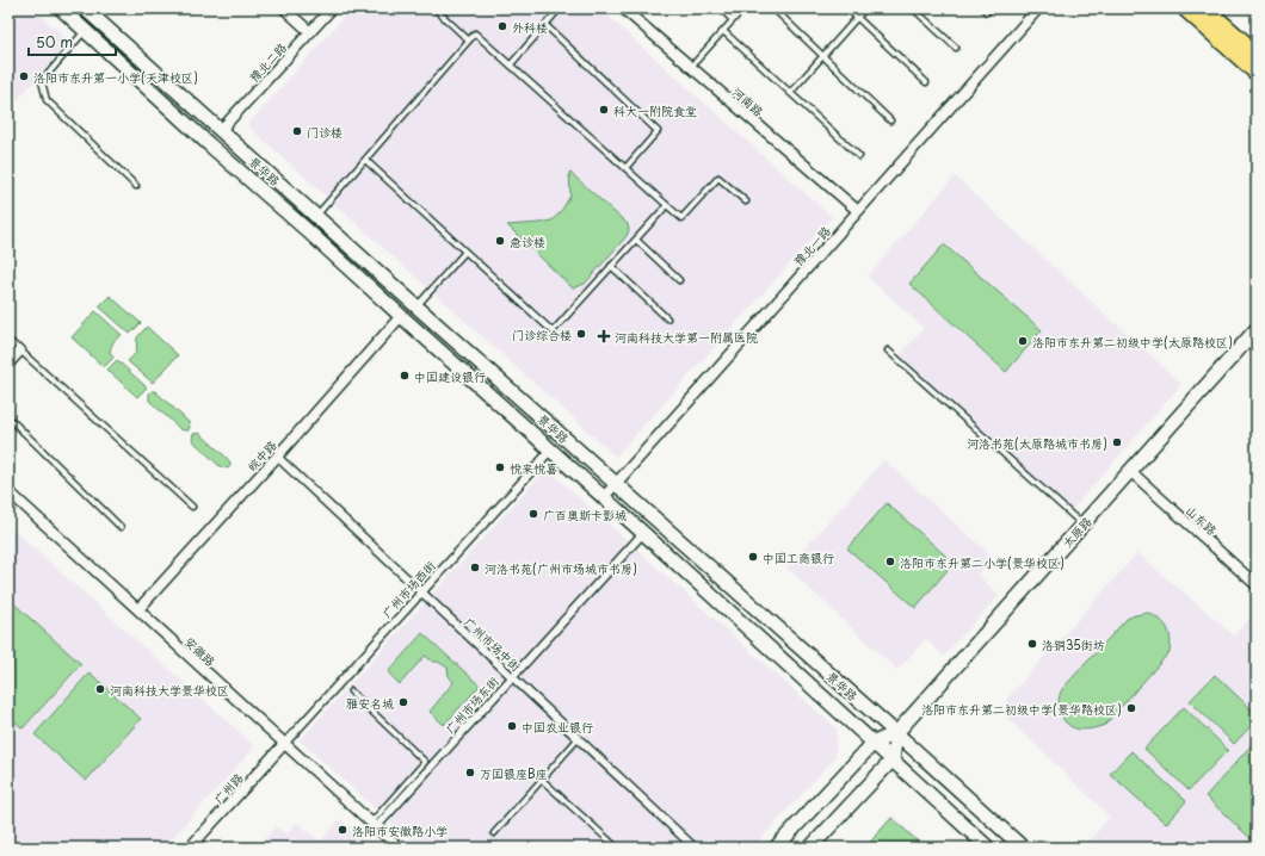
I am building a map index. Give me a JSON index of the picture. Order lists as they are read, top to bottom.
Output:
{
  "streets": {
    "main road": ["景华路", "太原路"],
    "street": [
      "豫北二路",
      "河南路",
      "豫北一路",
      "皖中路",
      "山东路",
      "广州市场西街",
      "广州市场中街",
      "安徽路",
      "广州市场东街",
      "广州路"
    ]
  },
  "crossings": [
    ["豫北二路", "景华路"],
    ["河南路", "豫北一路"],
    ["景华路", "豫北一路"],
    ["景华路", "皖中路"],
    ["景华路", "太原路"],
    ["景华路", "广州市场西街"],
    ["景华路", "广州市场东街"],
    ["皖中路", "广州市场中街"],
    ["皖中路", "安徽路"],
    ["山东路", "太原路"],
    ["广州市场西街", "广州市场中街"],
    ["广州市场西街", "安徽路"],
    ["广州市场西街", "广州路"],
    ["广州市场中街", "广州市场东街"],
    ["安徽路", "广州市场东街"],
    ["安徽路", "广州路"]
  ],
  "places": {
    "other": [
      "外科楼",
      "洛阳市东升第一小学(天津校区)",
      "科大一附院食堂",
      "门诊楼",
      "急诊楼",
      "门诊综合楼",
      "洛阳市东升第二初级中学(太原路校区)",
      "中国建设银行",
      "河洛书苑(太原路城市书房)",
      "悦来悦喜",
      "广百奥斯卡影城",
      "中国工商银行",
      "洛阳市东升第二小学(景华校区)",
      "河洛书苑(广州市场城市书房)",
      "洛铜35街坊",
      "河南科技大学景华校区",
      "雅安名城",
      "洛阳市东升第二初级中学(景华路校区)",
      "中国农业银行",
      "万国银座B座",
      "洛阳市安徽路小学"
    ],
    "health": ["河南科技大学第一附属医院"]
  },
  "scale_bar": "50 m"
}
